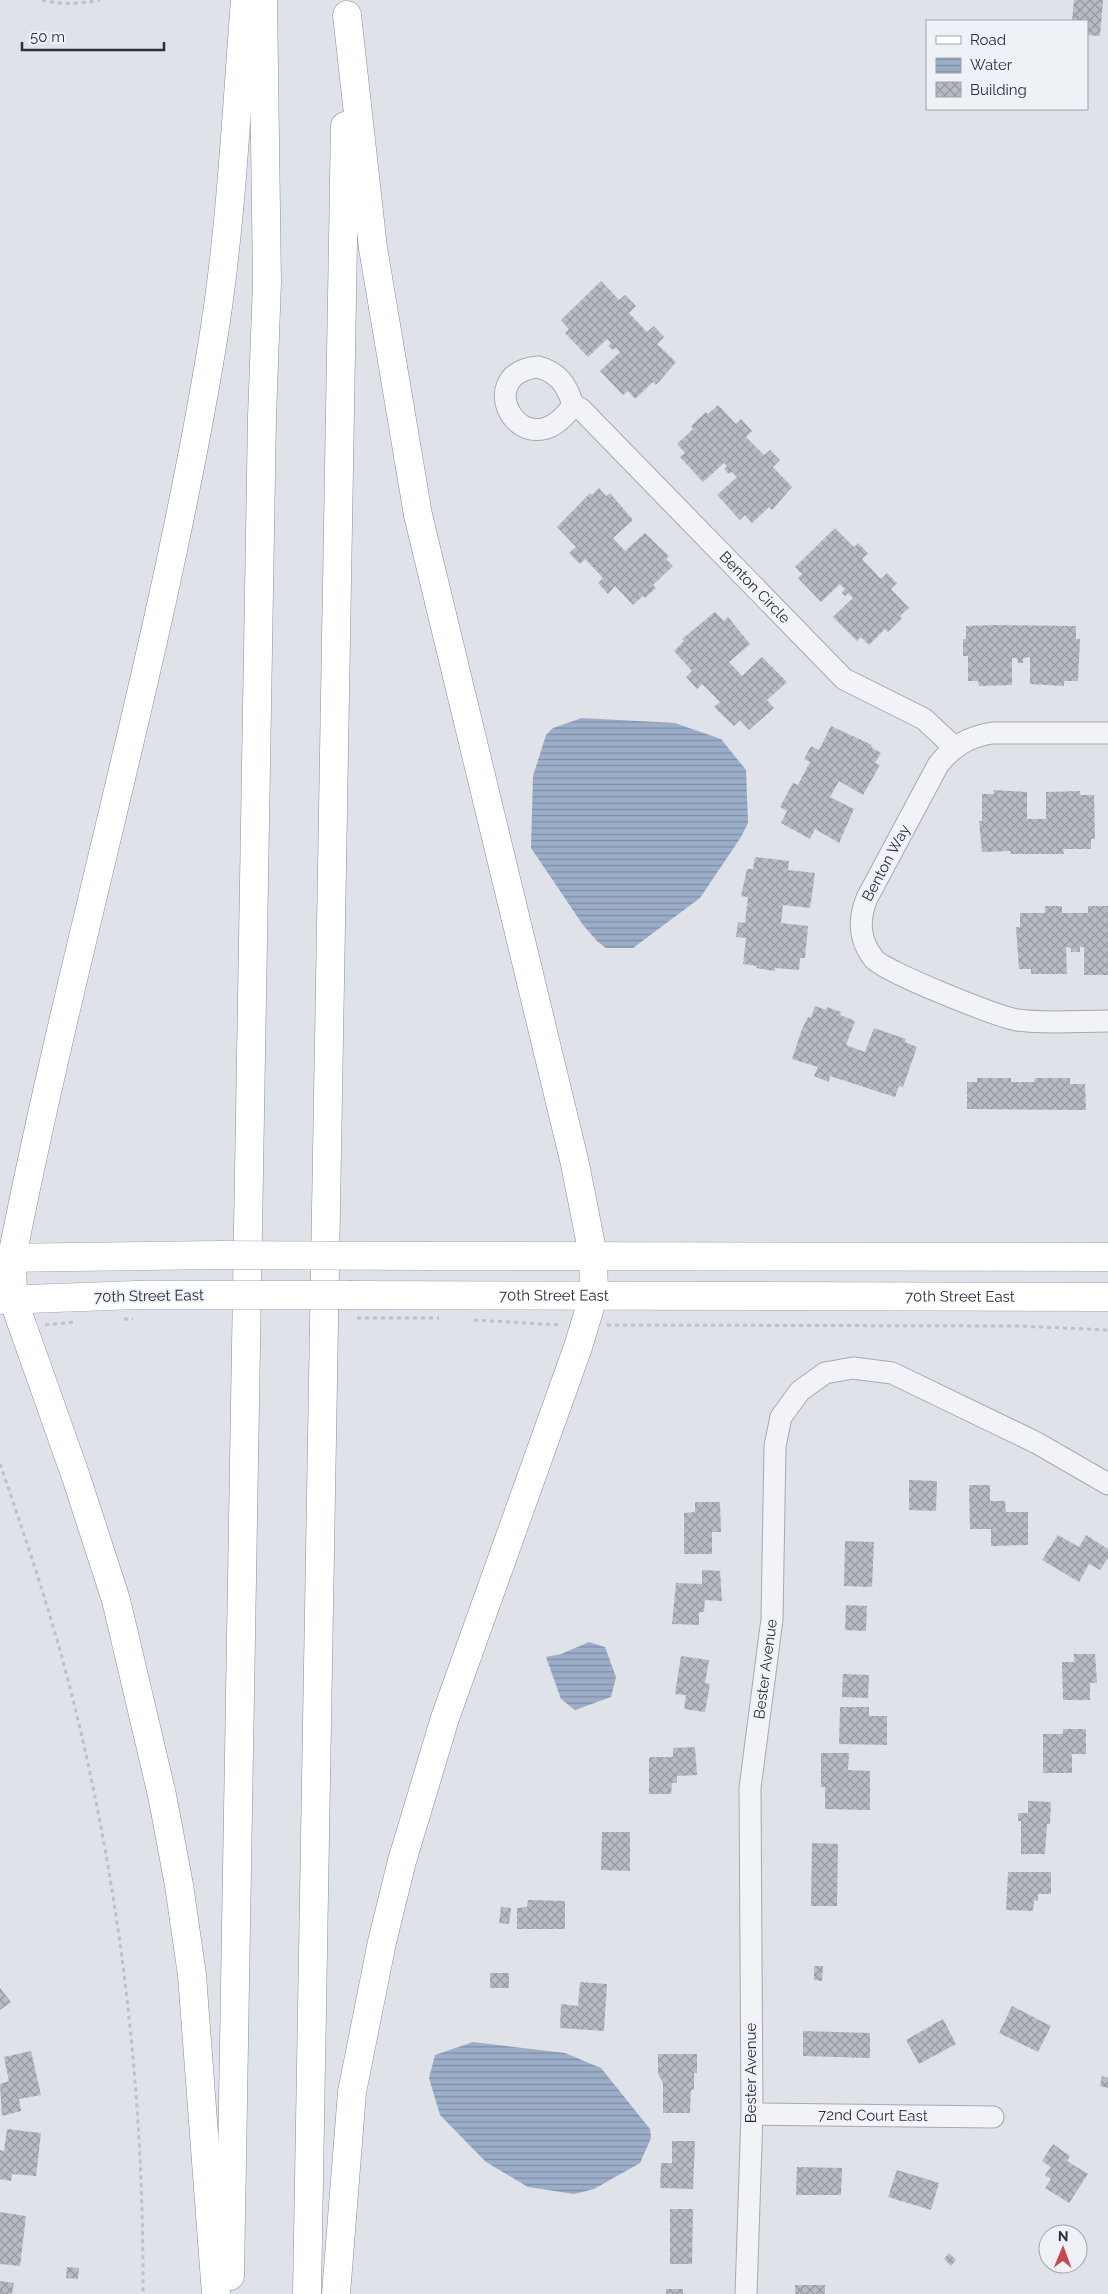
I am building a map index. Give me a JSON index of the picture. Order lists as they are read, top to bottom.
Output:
{
  "streets": {
    "main road": ["70th Street East"],
    "street": [
      "Benton Circle",
      "Benton Way",
      "Bester Avenue",
      "72nd Court East"
    ]
  },
  "crossings": [
    ["Benton Circle", "Benton Way"],
    ["Bester Avenue", "72nd Court East"]
  ],
  "legend": ["Road", "Water", "Building"],
  "scale_bar": "50 m",
  "north": "top"
}
